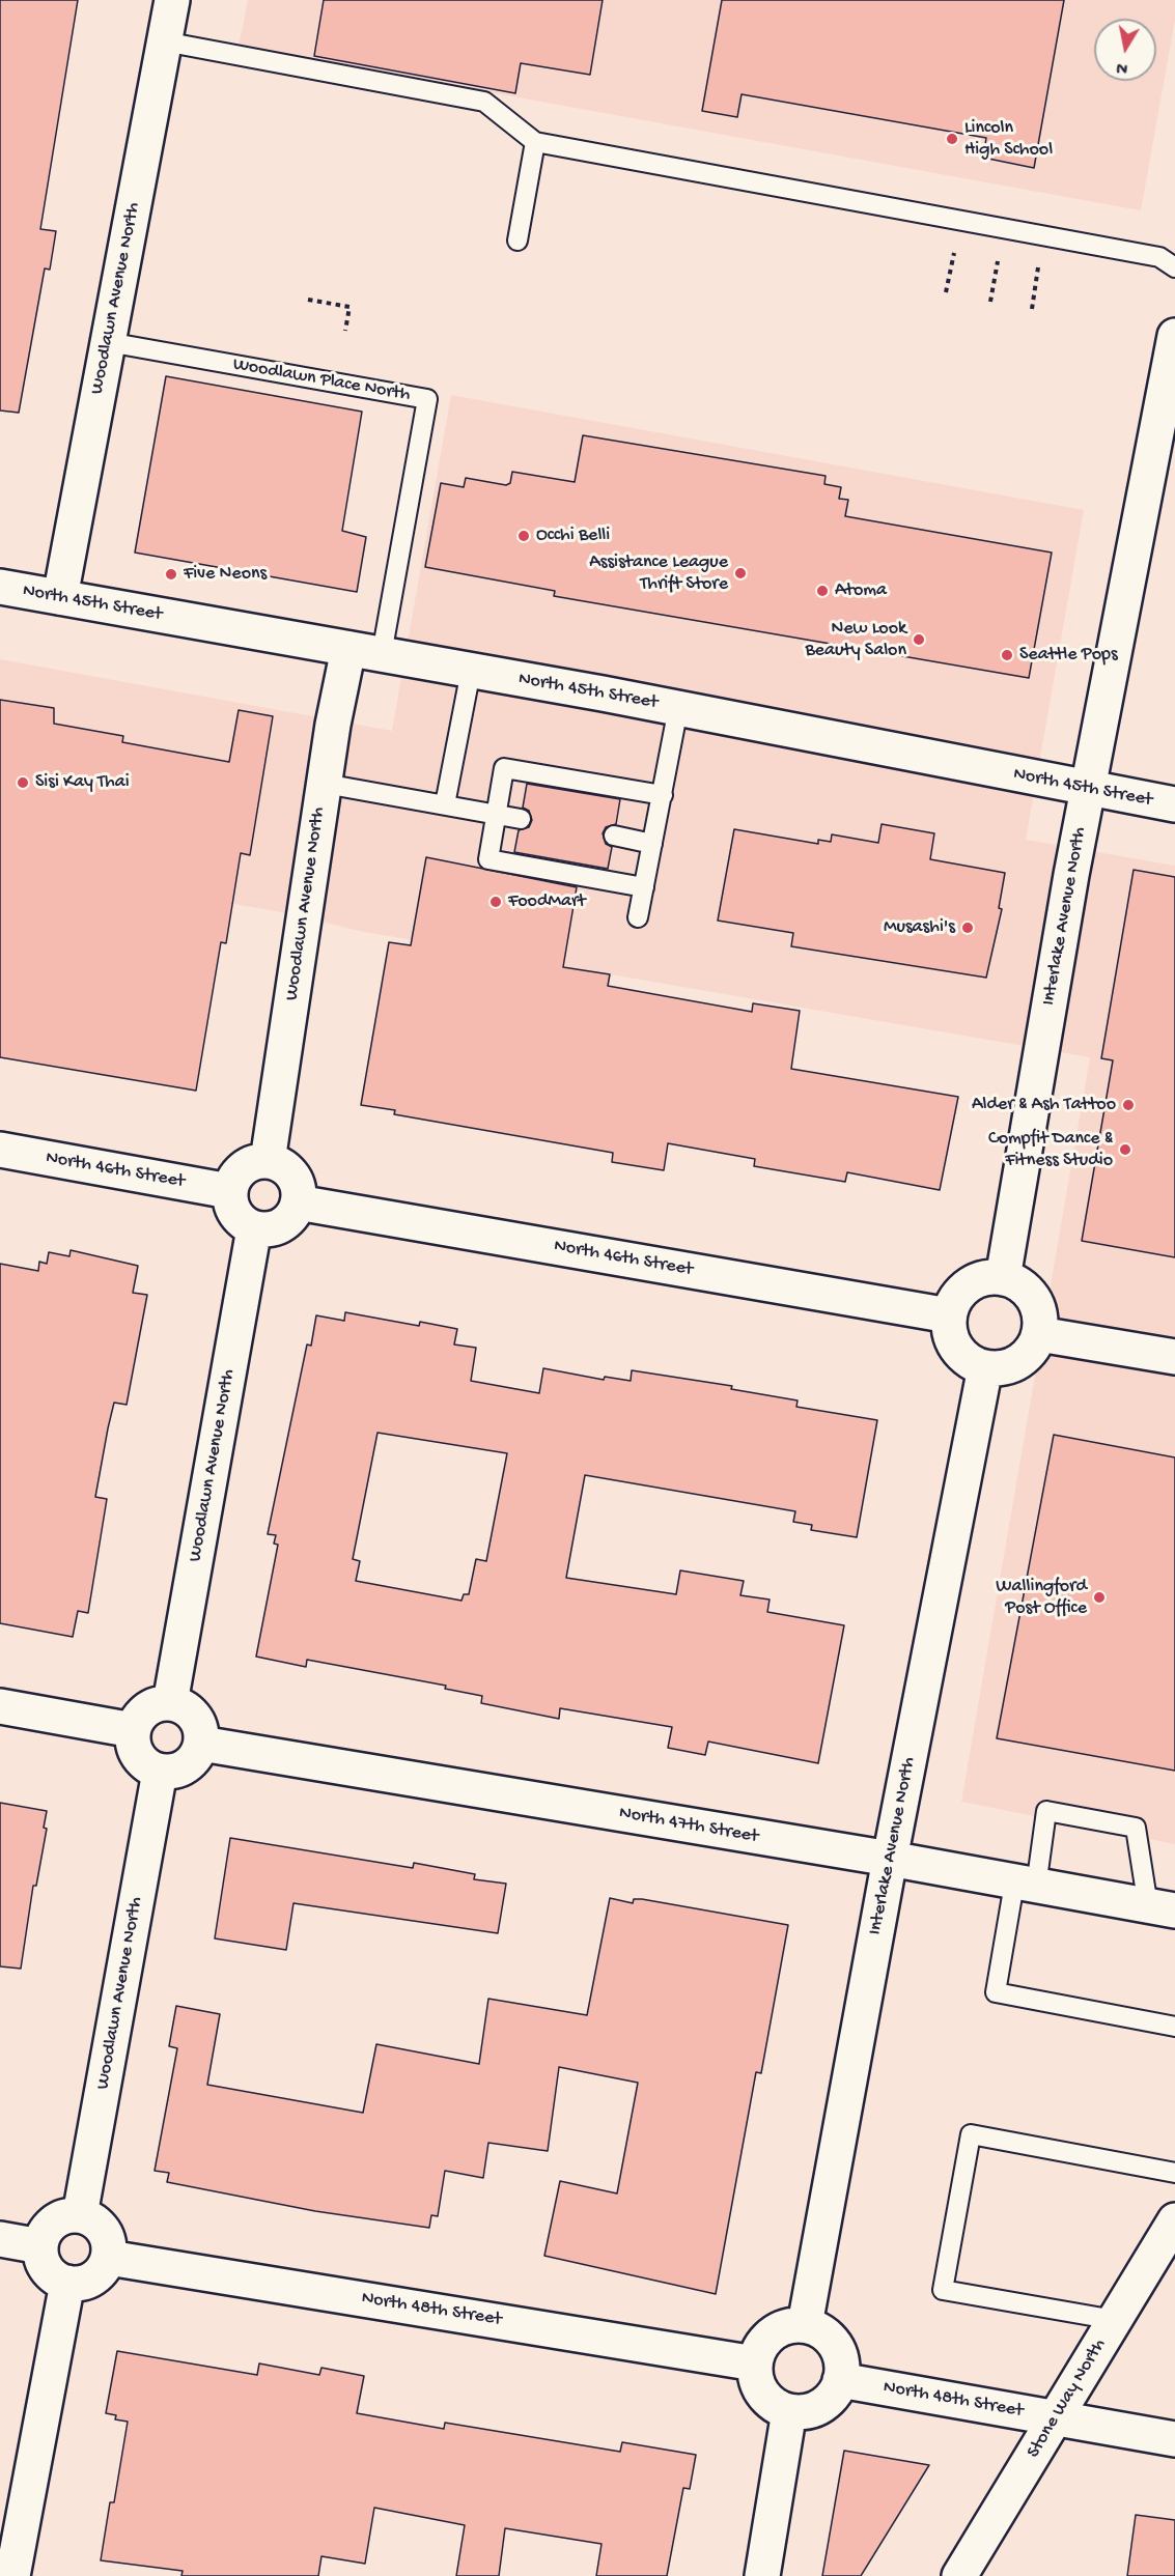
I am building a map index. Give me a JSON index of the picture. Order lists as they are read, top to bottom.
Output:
{
  "streets": {
    "street": [
      "Woodlawn Avenue North",
      "North 45th Street",
      "Interlake Avenue North",
      "North 46th Street",
      "North 47th Street",
      "North 48th Street",
      "Stone Way North"
    ],
    "lane": ["Woodlawn Place North"]
  },
  "crossings": [
    ["Woodlawn Avenue North", "Woodlawn Place North"],
    ["Woodlawn Avenue North", "North 45th Street"],
    ["Woodlawn Avenue North", "North 46th Street"],
    ["Woodlawn Avenue North", "North 47th Street"],
    ["Woodlawn Avenue North", "North 48th Street"],
    ["Woodlawn Place North", "North 45th Street"],
    ["North 45th Street", "Interlake Avenue North"],
    ["Interlake Avenue North", "North 46th Street"],
    ["Interlake Avenue North", "North 47th Street"],
    ["Interlake Avenue North", "North 48th Street"],
    ["North 48th Street", "Stone Way North"]
  ],
  "places": [
    "Lincoln High School",
    "Occhi Belli",
    "Assistance League Thrift Store",
    "Five Neons",
    "Atoma",
    "New Look Beauty Salon",
    "Seattle Pops",
    "Sisi Kay Thai",
    "FoodMart",
    "Musashi's",
    "Alder & Ash Tattoo",
    "Compfit Dance & Fitness Studio",
    "Wallingford Post Office"
  ],
  "north": "bottom"
}
